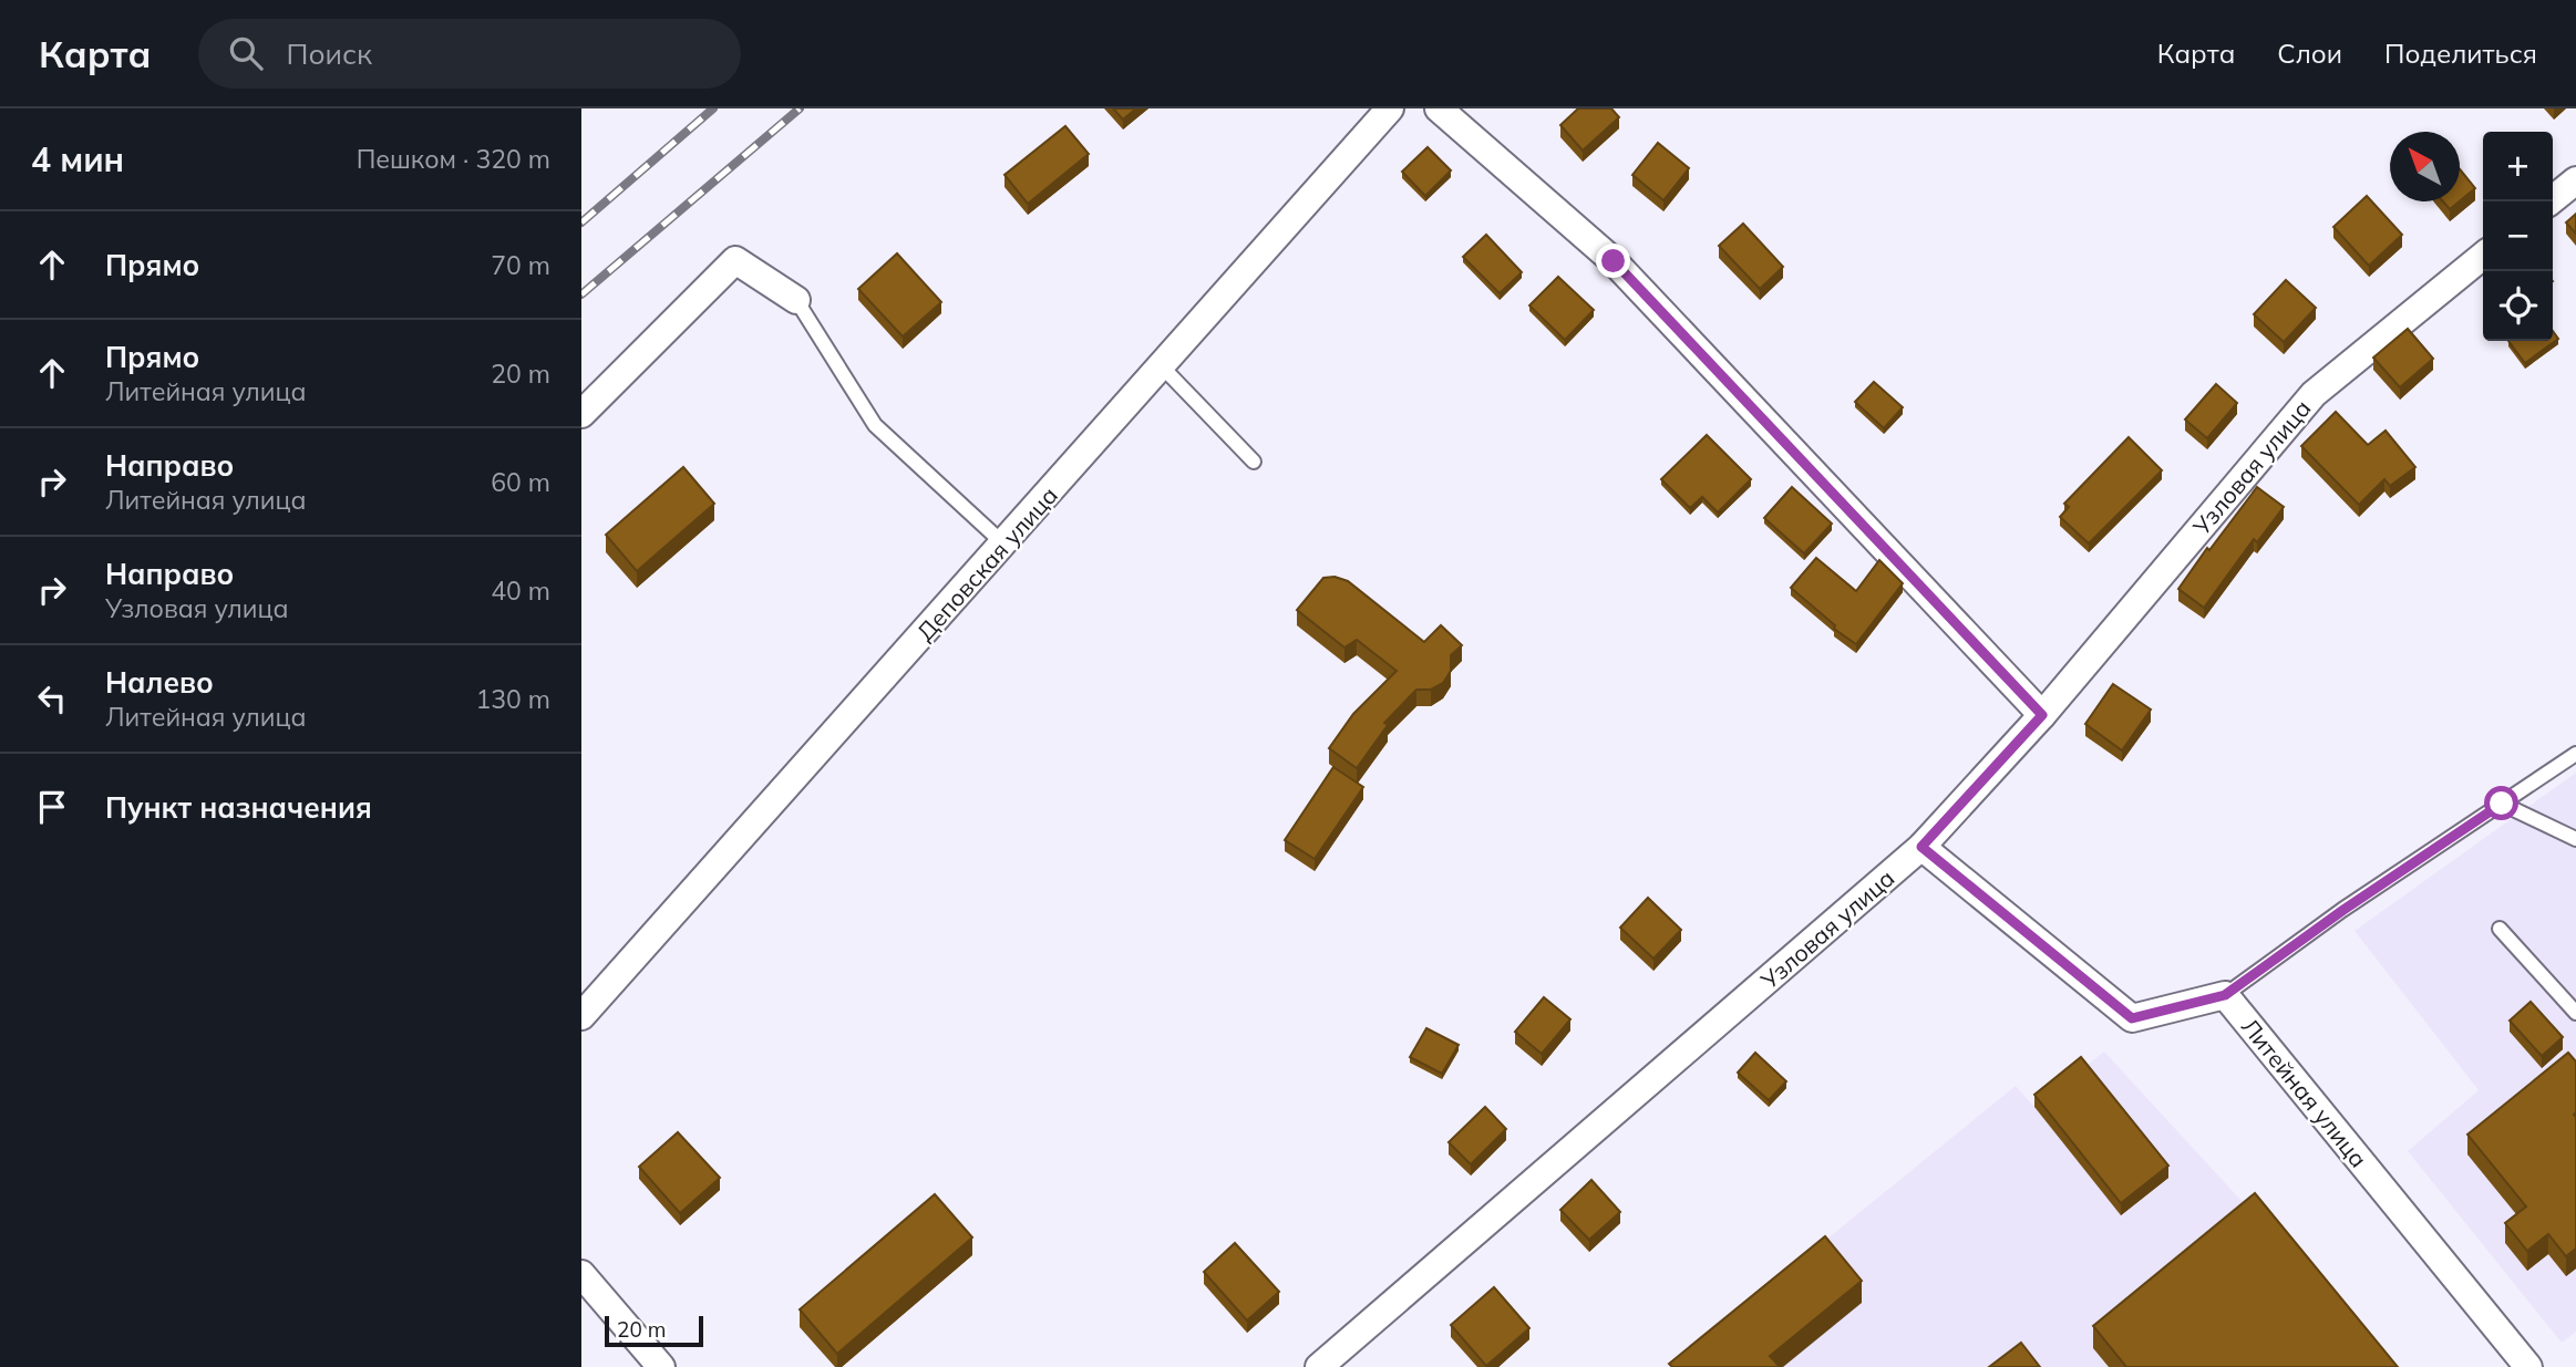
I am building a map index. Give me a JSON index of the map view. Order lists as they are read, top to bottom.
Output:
{
  "streets": {
    "street": ["Узловая улица", "Деповская улица", "Литейная улица"]
  },
  "crossings": [
    ["Узловая улица", "Литейная улица"]
  ],
  "scale_bar": "20 m",
  "north": "top left",
  "page": {
    "header": "Карта",
    "search": "Поиск",
    "nav": ["Карта", "Слои", "Поделиться"],
    "heading": ["4 мин", "Пешком · 320 m"],
    "map_buttons": ["+", "−"],
    "list": [
      ["Прямо", "70 m"],
      ["Прямо", "Литейная улица", "20 m"],
      ["Направо", "Литейная улица", "60 m"],
      ["Направо", "Узловая улица", "40 m"],
      ["Налево", "Литейная улица", "130 m"],
      "Пункт назначения"
    ],
    "scale": "20 m"
  }
}
